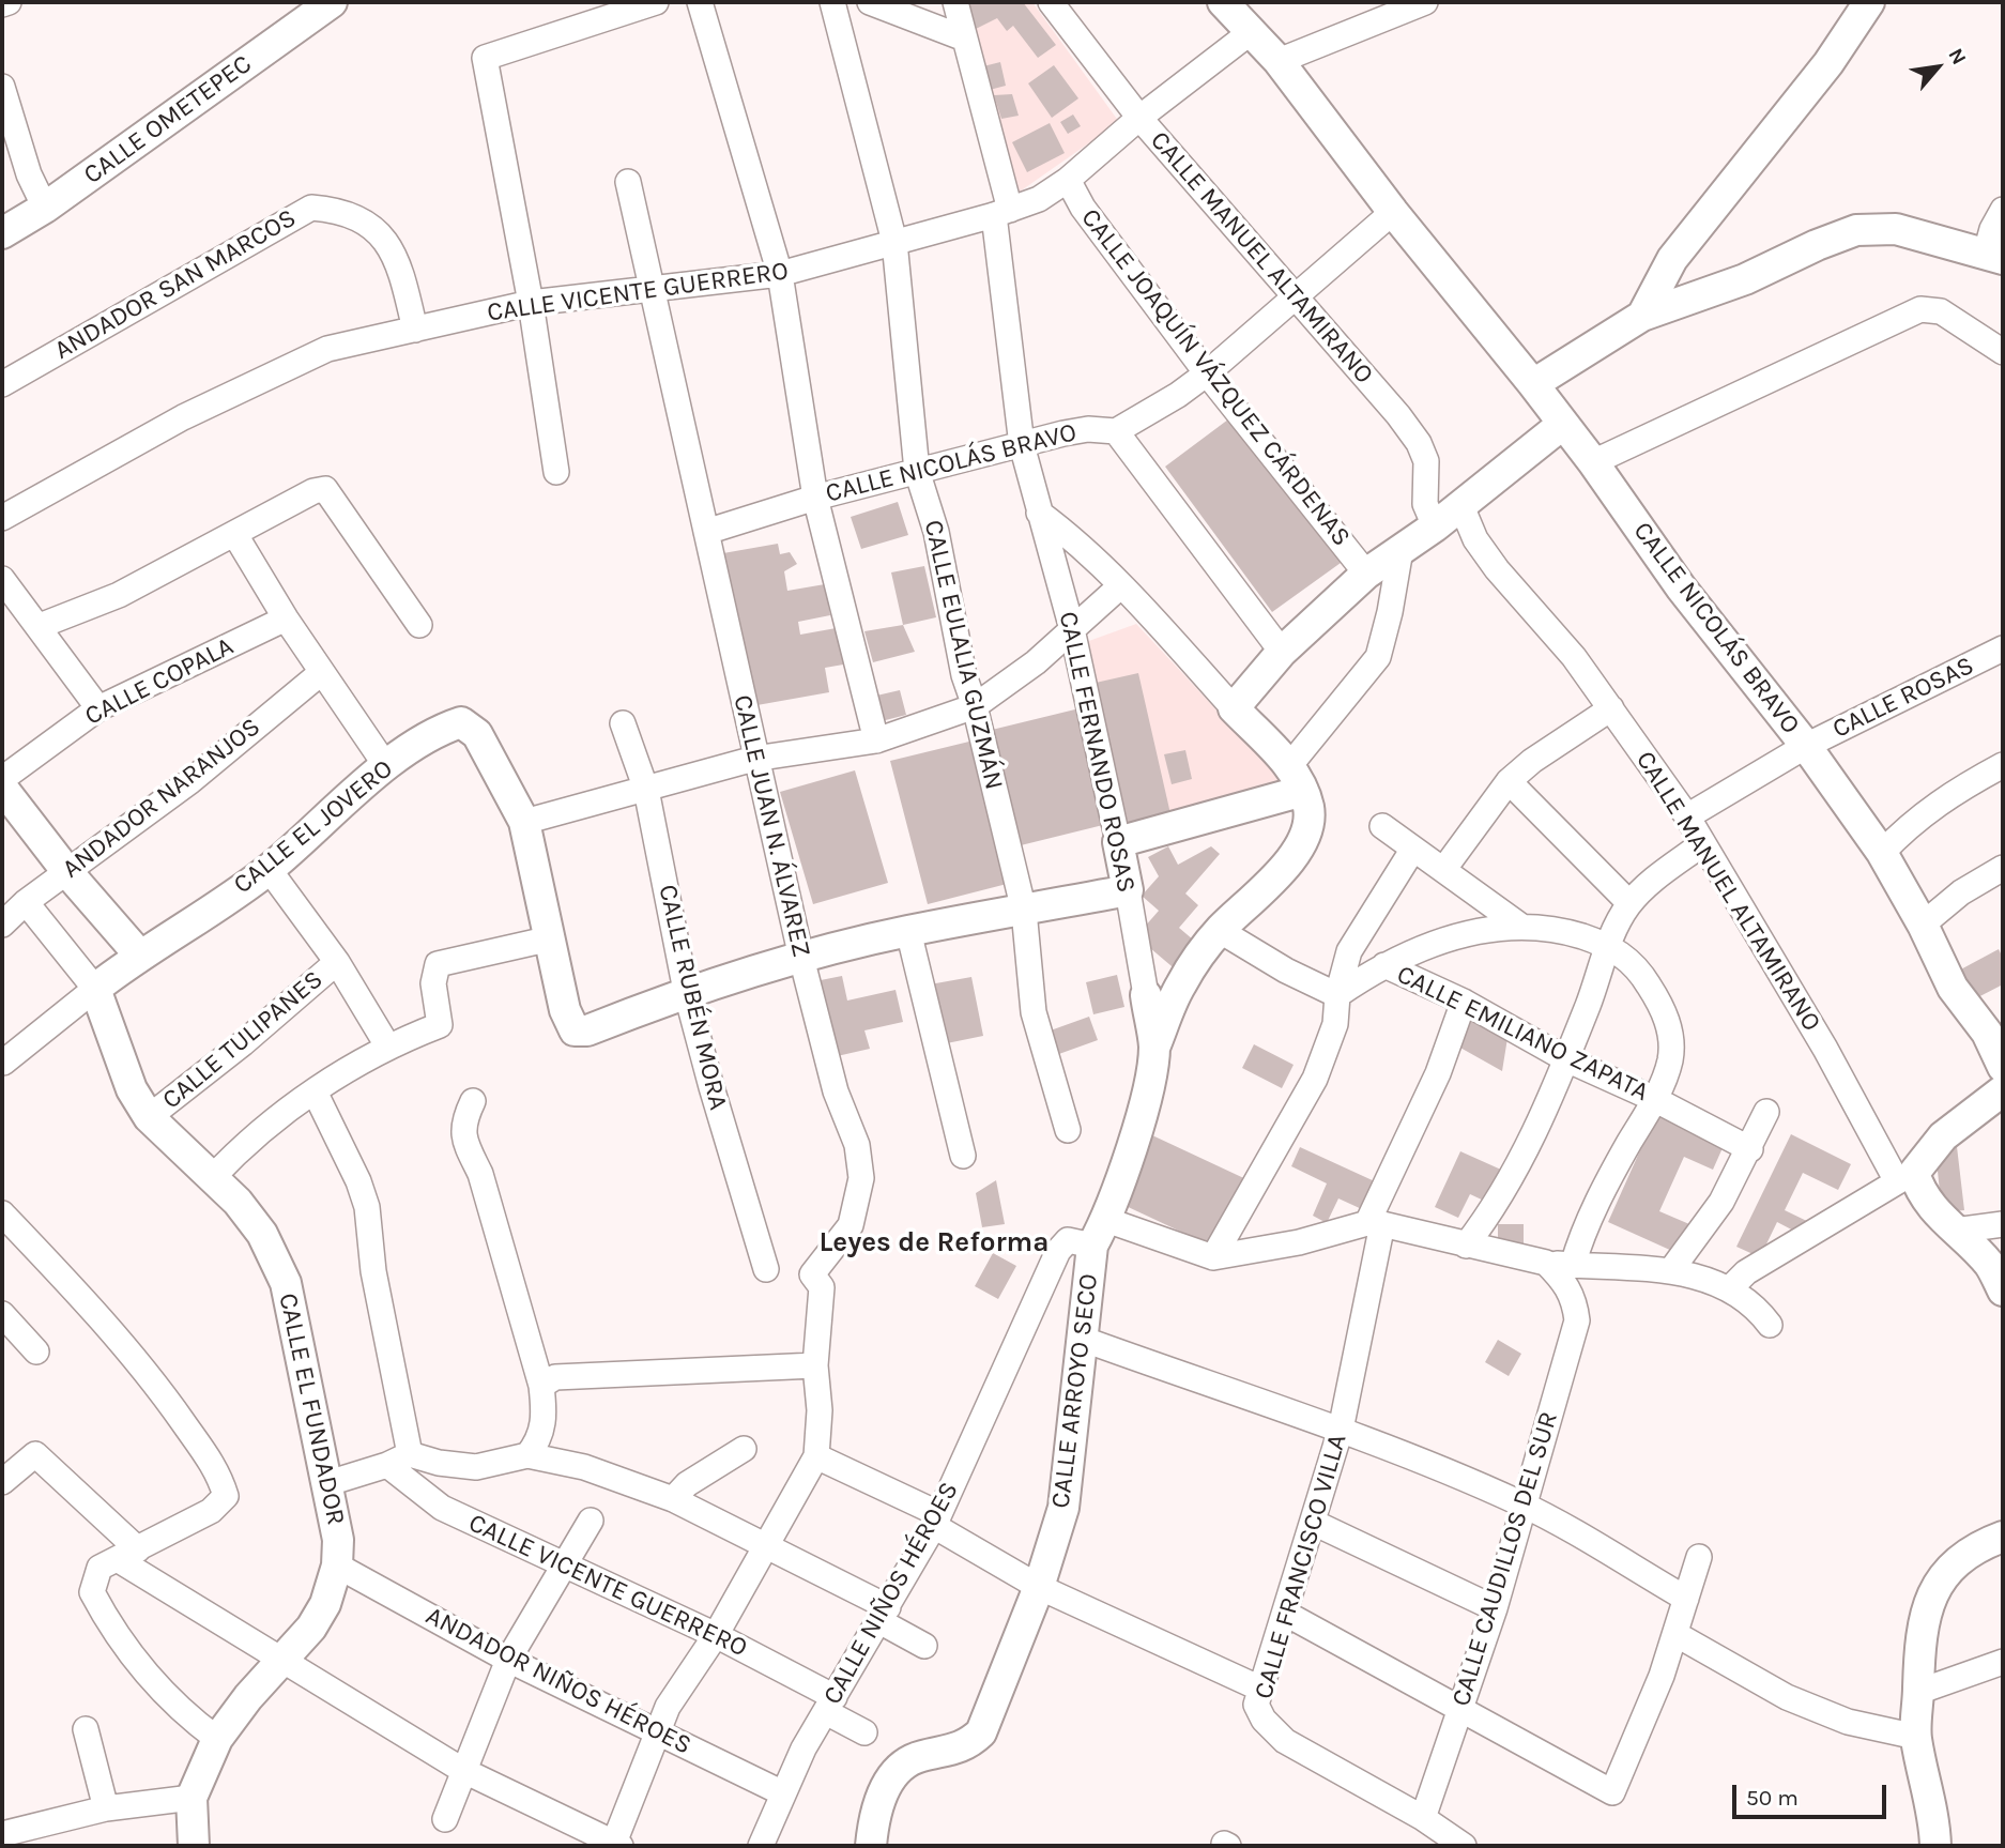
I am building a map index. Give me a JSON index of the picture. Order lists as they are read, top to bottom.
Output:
{
  "streets": {
    "street": [
      "CALLE OMETEPEC",
      "CALLE MANUEL ALTAMIRANO",
      "ANDADOR SAN MARCOS",
      "CALLE VICENTE GUERRERO",
      "CALLE JOAQUÍN VÁZQUEZ CÁRDENAS",
      "CALLE NICOLÁS BRAVO",
      "CALLE EULALIA GUZMÁN",
      "CALLE COPALA",
      "CALLE ROSAS",
      "CALLE FERNANDO ROSAS",
      "ANDADOR NARANJOS",
      "CALLE JUAN N. ÁLVAREZ",
      "CALLE EL JOVERO",
      "CALLE RUBÉN MORA",
      "CALLE EMILIANO ZAPATA",
      "CALLE TULIPANES",
      "CALLE ARROYO SECO",
      "CALLE EL FUNDADOR",
      "CALLE CAUDILLOS DEL SUR",
      "CALLE FRANCISCO VILLA",
      "CALLE NIÑOS HÉROES",
      "ANDADOR NIÑOS HÉROES"
    ]
  },
  "crossings": [
    ["CALLE MANUEL ALTAMIRANO", "CALLE VICENTE GUERRERO"],
    ["CALLE MANUEL ALTAMIRANO", "CALLE NICOLÁS BRAVO"],
    ["CALLE MANUEL ALTAMIRANO", "CALLE ROSAS"],
    ["ANDADOR SAN MARCOS", "CALLE VICENTE GUERRERO"],
    ["CALLE VICENTE GUERRERO", "CALLE JOAQUÍN VÁZQUEZ CÁRDENAS"],
    ["CALLE VICENTE GUERRERO", "CALLE NICOLÁS BRAVO"],
    ["CALLE VICENTE GUERRERO", "CALLE EULALIA GUZMÁN"],
    ["CALLE VICENTE GUERRERO", "CALLE FERNANDO ROSAS"],
    ["CALLE VICENTE GUERRERO", "CALLE JUAN N. ÁLVAREZ"],
    ["CALLE VICENTE GUERRERO", "CALLE NIÑOS HÉROES"],
    ["CALLE JOAQUÍN VÁZQUEZ CÁRDENAS", "CALLE NICOLÁS BRAVO"],
    ["CALLE NICOLÁS BRAVO", "CALLE EULALIA GUZMÁN"],
    ["CALLE NICOLÁS BRAVO", "CALLE ROSAS"],
    ["CALLE NICOLÁS BRAVO", "CALLE FERNANDO ROSAS"],
    ["CALLE NICOLÁS BRAVO", "CALLE JUAN N. ÁLVAREZ"],
    ["CALLE FERNANDO ROSAS", "CALLE ARROYO SECO"],
    ["CALLE EL JOVERO", "CALLE EL FUNDADOR"],
    ["CALLE EMILIANO ZAPATA", "CALLE FRANCISCO VILLA"],
    ["CALLE TULIPANES", "CALLE EL FUNDADOR"],
    ["CALLE ARROYO SECO", "CALLE NIÑOS HÉROES"],
    ["CALLE EL FUNDADOR", "ANDADOR NIÑOS HÉROES"],
    ["CALLE CAUDILLOS DEL SUR", "CALLE FRANCISCO VILLA"],
    ["CALLE NIÑOS HÉROES", "ANDADOR NIÑOS HÉROES"]
  ],
  "districts": ["Leyes de Reforma"],
  "scale_bar": "50 m",
  "north": "top right"
}
